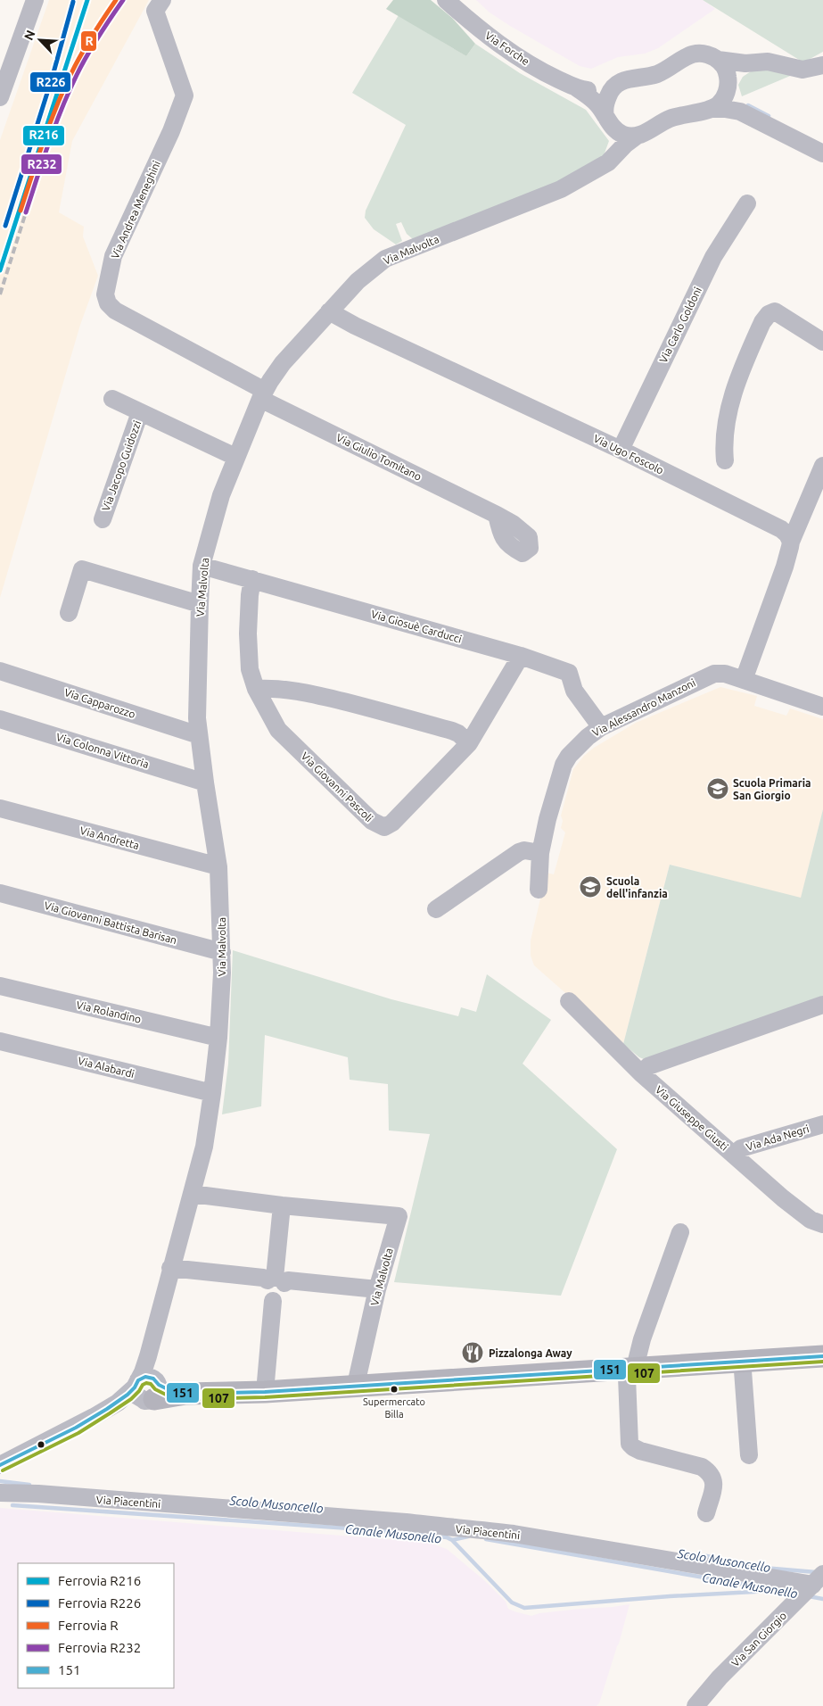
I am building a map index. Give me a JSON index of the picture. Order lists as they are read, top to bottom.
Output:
{
  "streets": {
    "street": [
      "Via Forche",
      "Via Andrea Meneghini",
      "Via Malvolta",
      "Via Carlo Goldoni",
      "Via Ugo Foscolo",
      "Via Giulio Tomitano",
      "Via Jacopo Guidozzi",
      "Via Giosuè Carducci",
      "Via Capparozzo",
      "Via Alessandro Manzoni",
      "Via Colonna Vittoria",
      "Via Giovanni Pascoli",
      "Via Andretta",
      "Via Giovanni Battista Barisan",
      "Via Rolandino",
      "Via Alabardi",
      "Via Giuseppe Giusti",
      "Via Ada Negri",
      "Via Piacentini",
      "Via San Giorgio"
    ]
  },
  "crossings": [
    ["Via Andrea Meneghini", "Via Malvolta"],
    ["Via Andrea Meneghini", "Via Giulio Tomitano"],
    ["Via Malvolta", "Via Ugo Foscolo"],
    ["Via Malvolta", "Via Giulio Tomitano"],
    ["Via Malvolta", "Via Jacopo Guidozzi"],
    ["Via Malvolta", "Via Giosuè Carducci"],
    ["Via Malvolta", "Via Capparozzo"],
    ["Via Malvolta", "Via Colonna Vittoria"],
    ["Via Malvolta", "Via Andretta"],
    ["Via Malvolta", "Via Giovanni Battista Barisan"],
    ["Via Malvolta", "Via Rolandino"],
    ["Via Malvolta", "Via Alabardi"],
    ["Via Carlo Goldoni", "Via Ugo Foscolo"],
    ["Via Giosuè Carducci", "Via Alessandro Manzoni"],
    ["Via Giosuè Carducci", "Via Giovanni Pascoli"],
    ["Via Giuseppe Giusti", "Via Ada Negri"],
    ["Via Piacentini", "Via San Giorgio"]
  ],
  "water": ["Scolo Musoncello", "Canale Musonello"],
  "places": {
    "school or university": ["Scuola Primaria San Giorgio", "Scuola dell'infanzia"],
    "restaurant": ["Pizzalonga Away"],
    "other": ["Supermercato Billa"]
  },
  "lines": [
    "rail line R216",
    "rail line R",
    "rail line R232",
    "rail line R226",
    "transit line 151",
    "transit line 107"
  ],
  "legend": [
    "Ferrovia R216",
    "Ferrovia R226",
    "Ferrovia R",
    "Ferrovia R232",
    "151"
  ],
  "north": "top left"
}
